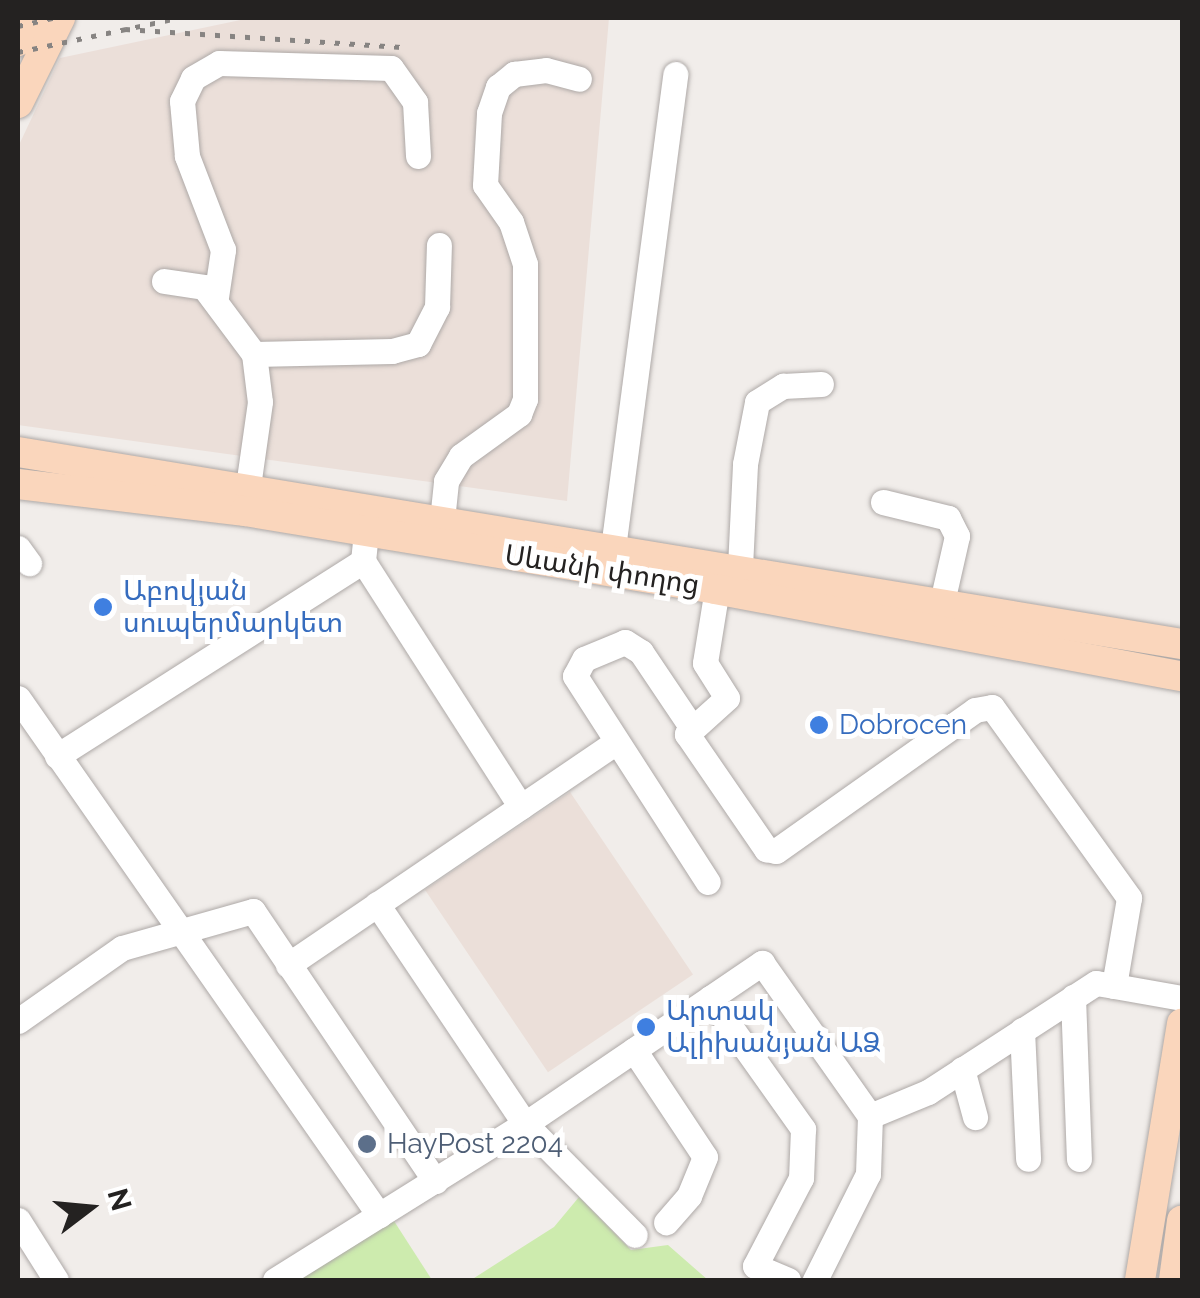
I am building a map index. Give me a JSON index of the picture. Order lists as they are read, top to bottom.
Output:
{
  "streets": {
    "main road": ["Սևանի փողոց"]
  },
  "places": [
    "Աբովյան սուպերմարկետ",
    "Dobrocen",
    "Արտակ Ալիխանյան ԱՁ",
    "HayPost 2204"
  ],
  "north": "right"
}
